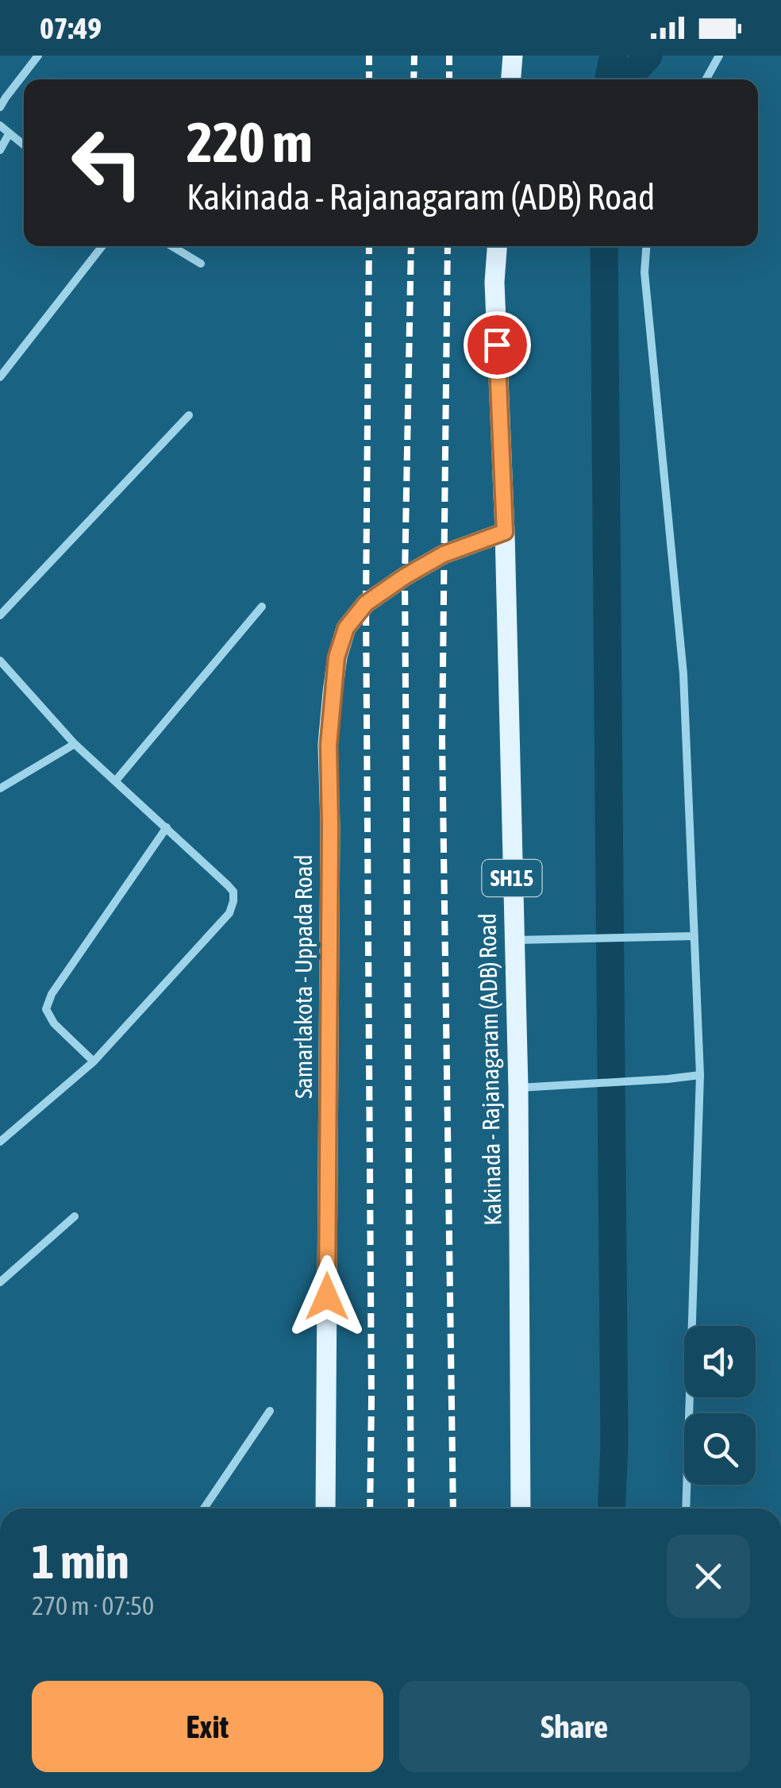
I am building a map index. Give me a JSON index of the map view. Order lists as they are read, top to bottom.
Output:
{
  "streets": {
    "main road": ["SH15", "Samarlakota - Uppada Road", "Kakinada - Rajanagaram (ADB) Road"]
  },
  "crossings": [
    ["Samarlakota - Uppada Road", "Kakinada - Rajanagaram (ADB) Road"]
  ],
  "page": {
    "status": "07:49",
    "turn": ["220 m", "Kakinada - Rajanagaram (ADB) Road"],
    "heading": ["1 min", "270 m · 07:50"],
    "buttons": ["Exit", "Share"]
  }
}
